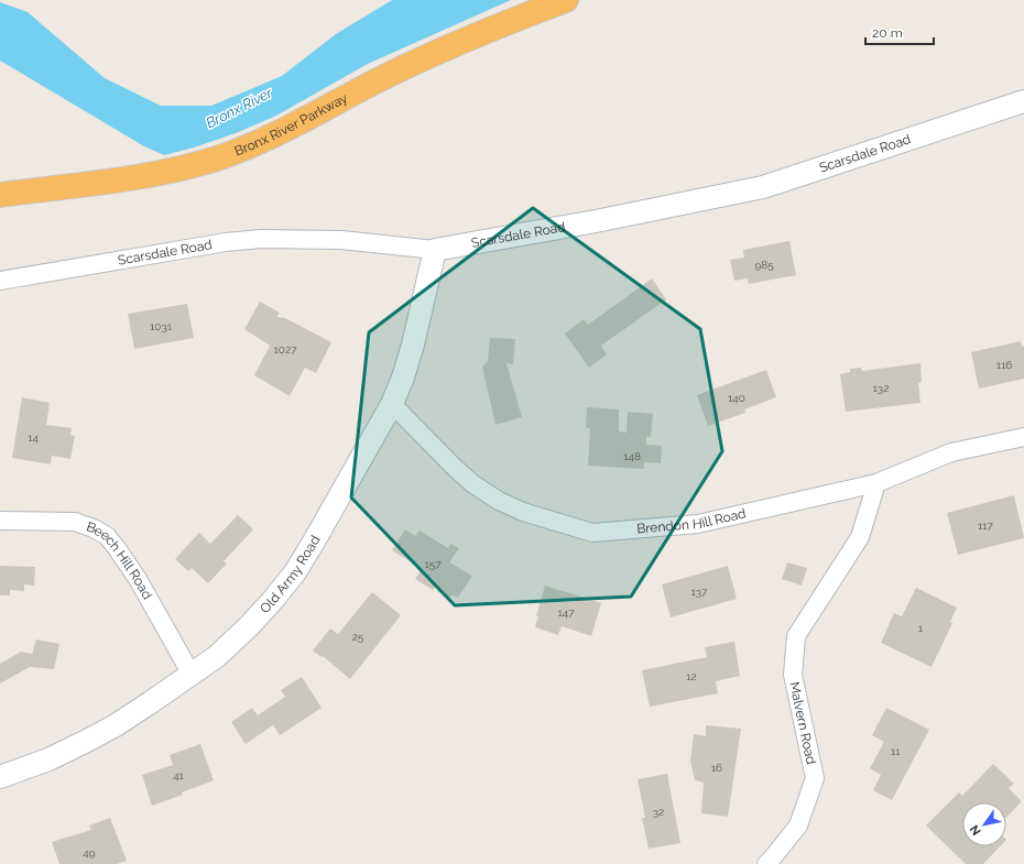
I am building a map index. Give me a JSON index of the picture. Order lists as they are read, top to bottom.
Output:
{
  "streets": {
    "highway": ["Bronx River Parkway"],
    "street": [
      "Scarsdale Road",
      "Brendon Hill Road",
      "Beech Hill Road",
      "Old Army Road",
      "Malvern Road"
    ]
  },
  "crossings": [
    ["Scarsdale Road", "Old Army Road"],
    ["Brendon Hill Road", "Old Army Road"],
    ["Brendon Hill Road", "Malvern Road"],
    ["Beech Hill Road", "Old Army Road"]
  ],
  "water": ["Bronx River"],
  "house_numbers": [
    "985",
    "1031",
    "1027",
    "116",
    "132",
    "140",
    "14",
    "148",
    "117",
    "157",
    "137",
    "147",
    "1",
    "25",
    "12",
    "11",
    "16",
    "41",
    "32",
    "49"
  ],
  "scale_bar": "20 m",
  "north": "bottom left"
}
